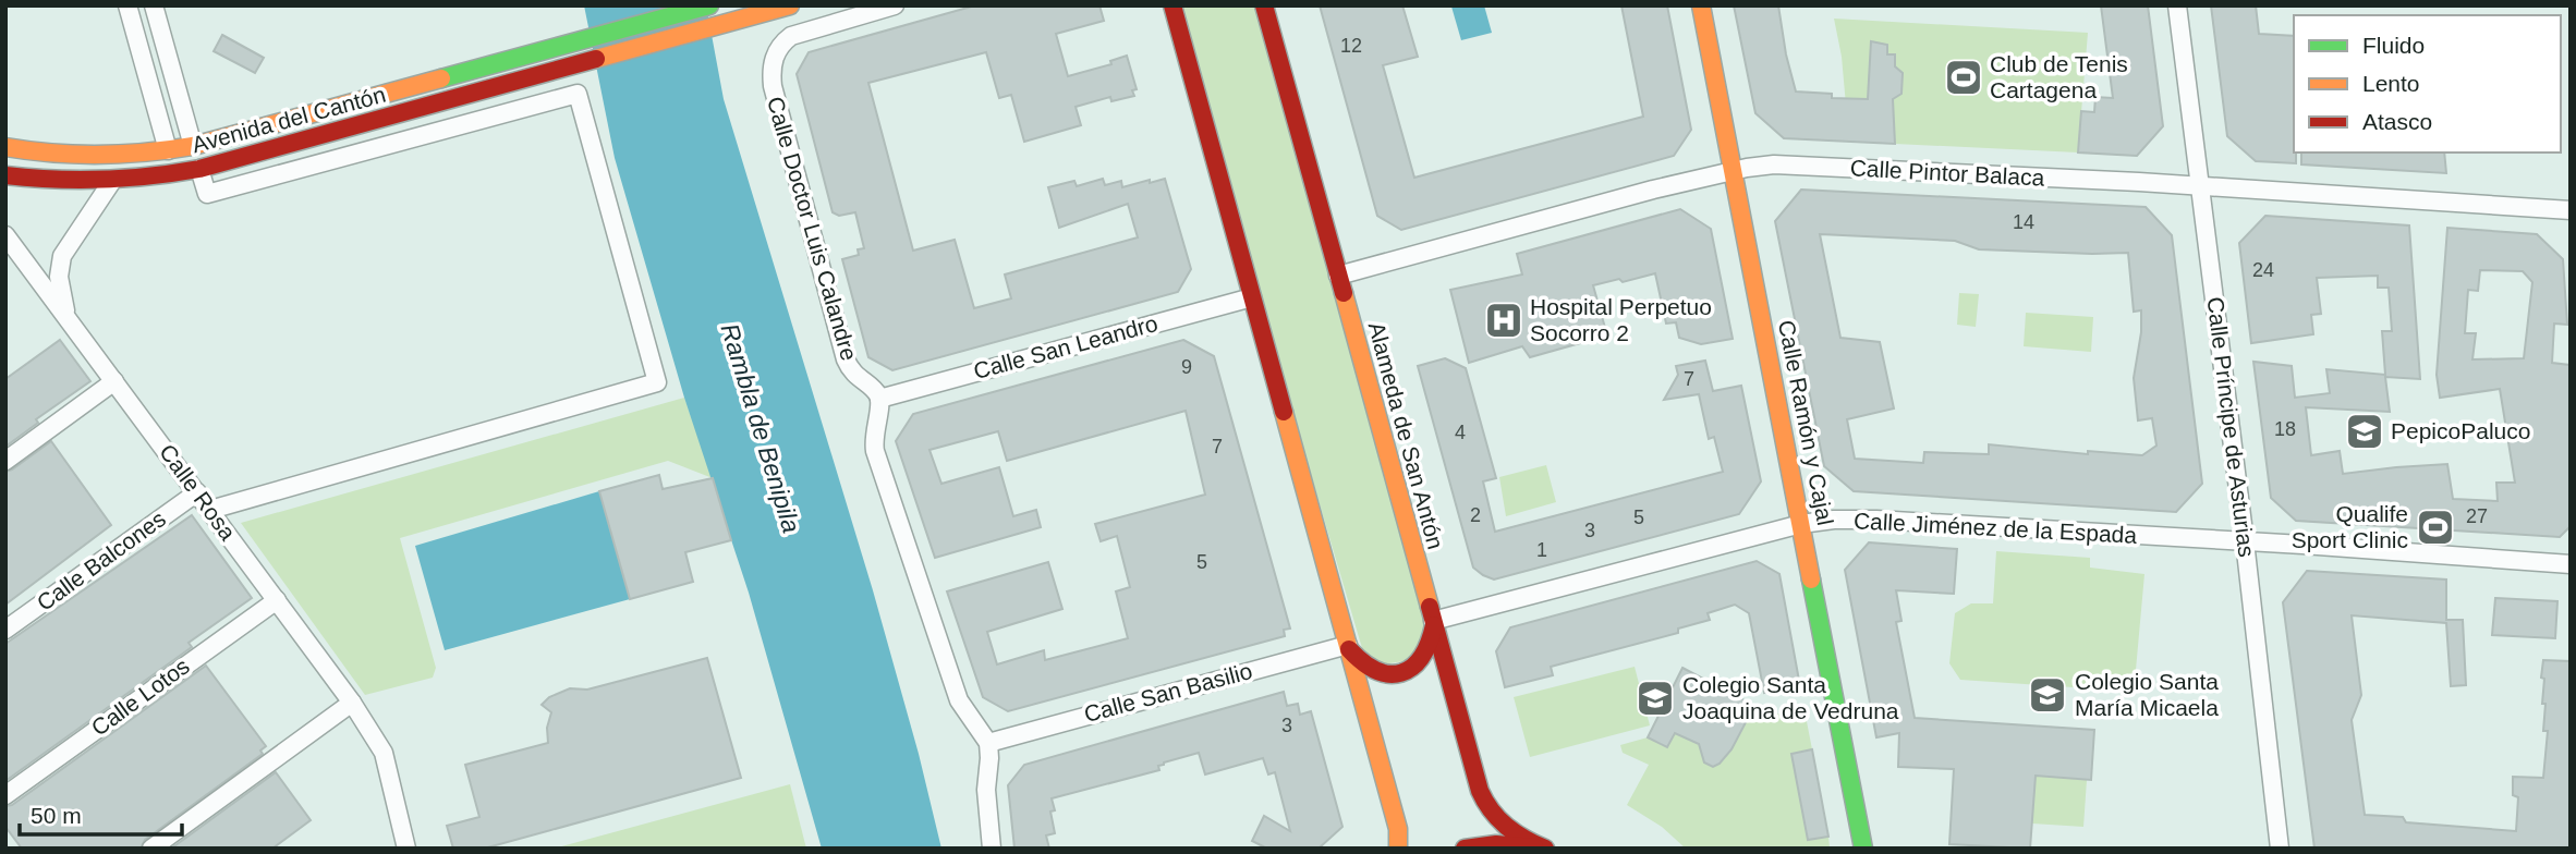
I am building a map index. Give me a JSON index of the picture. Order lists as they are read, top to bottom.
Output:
{
  "streets": {
    "main road": ["Avenida del Cantón", "Calle Ramón y Cajal", "Alameda de San Antón"],
    "street": [
      "Calle Pintor Balaca",
      "Calle Doctor Luis Calandre",
      "Calle San Leandro",
      "Calle Príncipe de Asturias",
      "Calle Rosa",
      "Calle Jiménez de la Espada",
      "Calle Balcones",
      "Calle San Basilio",
      "Calle Lotos"
    ]
  },
  "crossings": [
    ["Calle Pintor Balaca", "Calle Ramón y Cajal"],
    ["Calle Pintor Balaca", "Calle Príncipe de Asturias"],
    ["Calle Pintor Balaca", "Alameda de San Antón"],
    ["Calle Doctor Luis Calandre", "Calle San Leandro"],
    ["Calle Ramón y Cajal", "Calle Jiménez de la Espada"],
    ["Calle Príncipe de Asturias", "Calle Jiménez de la Espada"],
    ["Alameda de San Antón", "Calle Jiménez de la Espada"],
    ["Calle Rosa", "Calle Balcones"],
    ["Calle Rosa", "Calle Lotos"]
  ],
  "water": ["Rambla de Benipila"],
  "places": {
    "sports": ["Club de Tenis Cartagena", "Qualife Sport Clinic"],
    "hospital": ["Hospital Perpetuo Socorro 2"],
    "school or university": ["PepicoPaluco", "Colegio Santa María Micaela", "Colegio Santa Joaquina de Vedruna"]
  },
  "house_numbers": [
    "12",
    "14",
    "24",
    "9",
    "7",
    "18",
    "4",
    "7",
    "2",
    "27",
    "5",
    "3",
    "1",
    "5",
    "3"
  ],
  "legend": ["Fluido", "Lento", "Atasco"],
  "scale_bar": "50 m"
}
